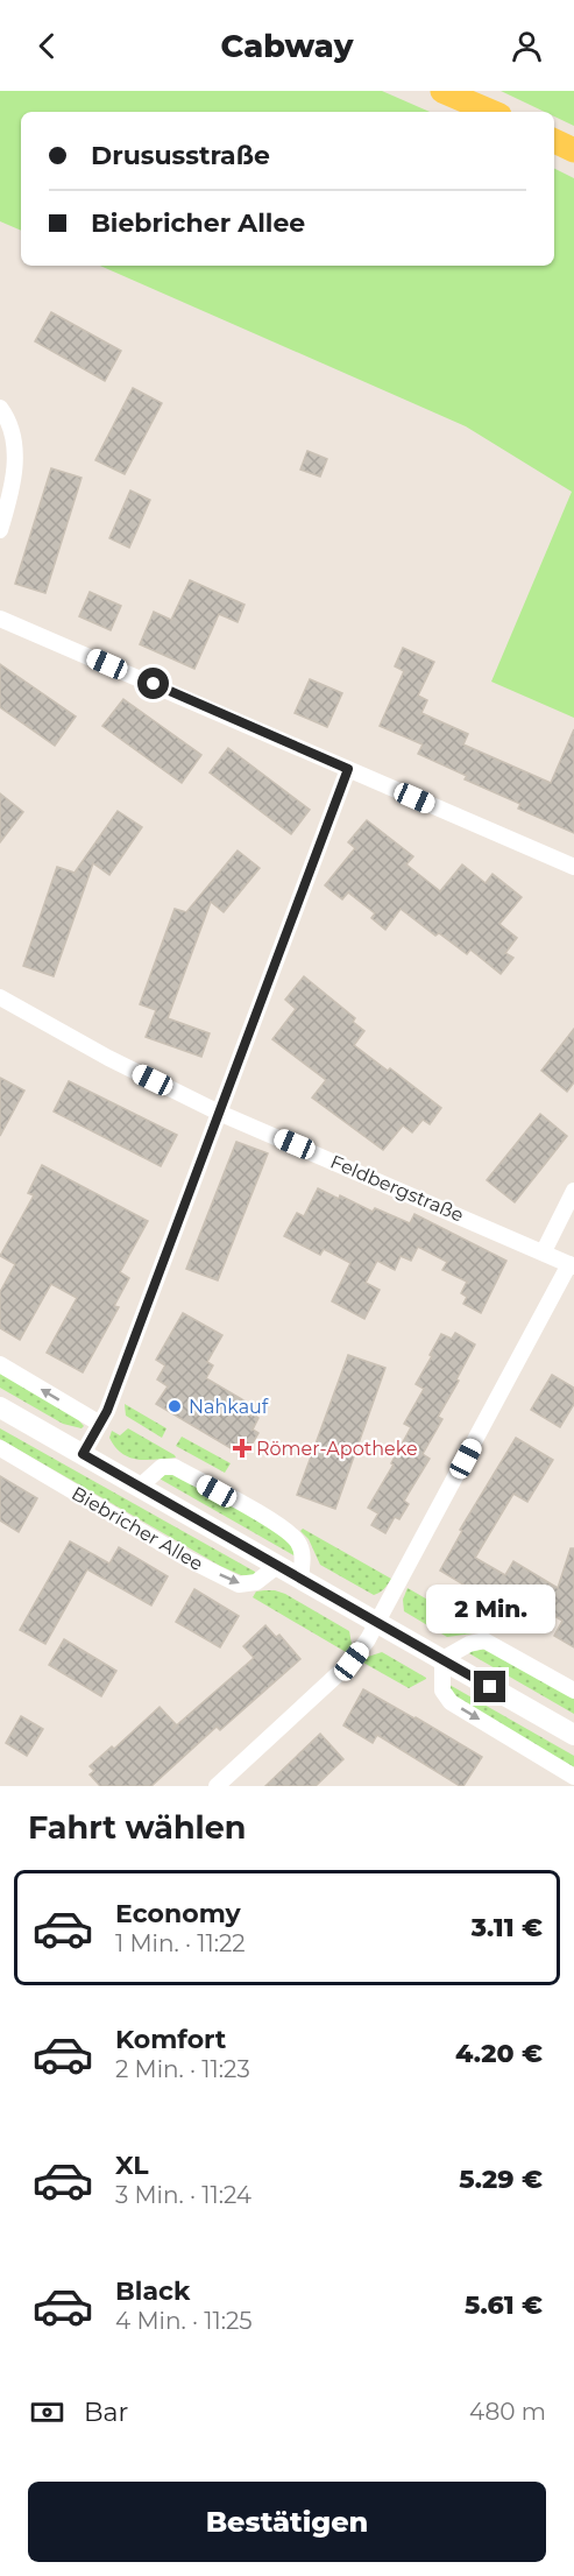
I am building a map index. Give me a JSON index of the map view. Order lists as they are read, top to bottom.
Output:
{
  "streets": {
    "main road": ["Biebricher Allee"],
    "street": ["Feldbergstraße"]
  },
  "places": {
    "other": ["Nahkauf"],
    "health": ["Römer-Apotheke"]
  },
  "page": {
    "header": "Cabway",
    "banner": ["Drususstraße", "Biebricher Allee"],
    "bubble": "2 Min.",
    "heading": "Fahrt wählen",
    "list": [
      {
        "name": "Economy",
        "note": "1 Min. · 11:22",
        "value": "3.11 €"
      },
      {
        "name": "Komfort",
        "note": "2 Min. · 11:23",
        "value": "4.20 €"
      },
      {
        "name": "XL",
        "note": "3 Min. · 11:24",
        "value": "5.29 €"
      },
      {
        "name": "Black",
        "note": "4 Min. · 11:25",
        "value": "5.61 €"
      }
    ],
    "pay": ["Bar", "480 m"],
    "buttons": "Bestätigen"
  }
}
